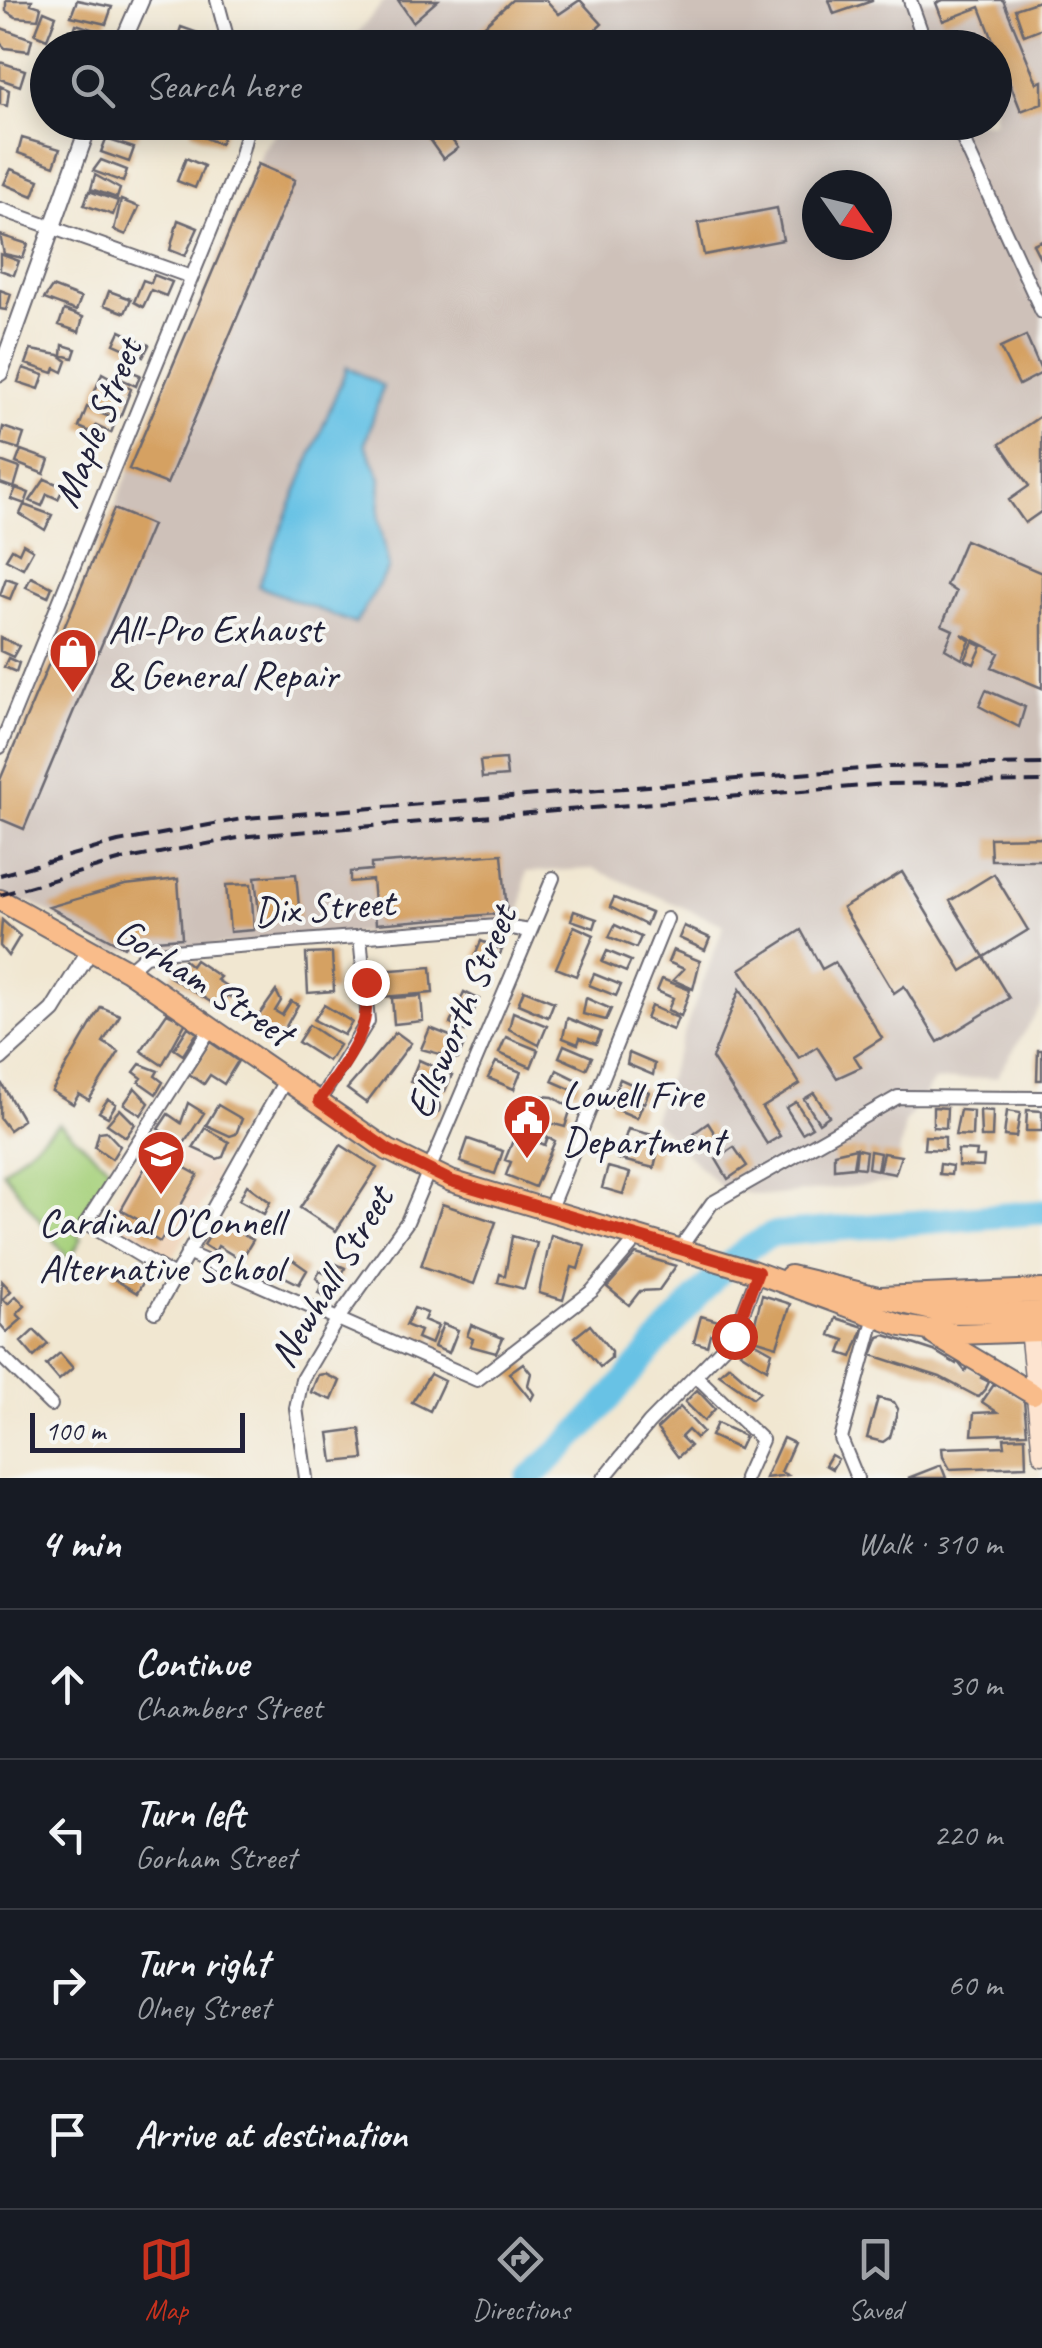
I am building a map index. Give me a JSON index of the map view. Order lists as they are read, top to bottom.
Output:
{
  "streets": {
    "main road": ["Gorham Street"],
    "street": [
      "Maple Street",
      "Dix Street",
      "Ellsworth Street",
      "Newhall Street"
    ]
  },
  "crossings": [
    ["Dix Street", "Gorham Street"],
    ["Dix Street", "Ellsworth Street"],
    ["Gorham Street", "Ellsworth Street"],
    ["Gorham Street", "Newhall Street"],
    ["Ellsworth Street", "Newhall Street"]
  ],
  "places": {
    "shop": ["All-Pro Exhaust & General Repair"],
    "public building": ["Lowell Fire Department"],
    "school or university": ["Cardinal O'Connell Alternative School"]
  },
  "scale_bar": "100 m",
  "north": "bottom right",
  "page": {
    "search": "Search here",
    "scale": "100 m",
    "heading": ["4 min", "Walk · 310 m"],
    "list": [
      ["Continue", "Chambers Street", "30 m"],
      ["Turn left", "Gorham Street", "220 m"],
      ["Turn right", "Olney Street", "60 m"],
      "Arrive at destination"
    ],
    "nav": ["Map", "Directions", "Saved"]
  }
}
